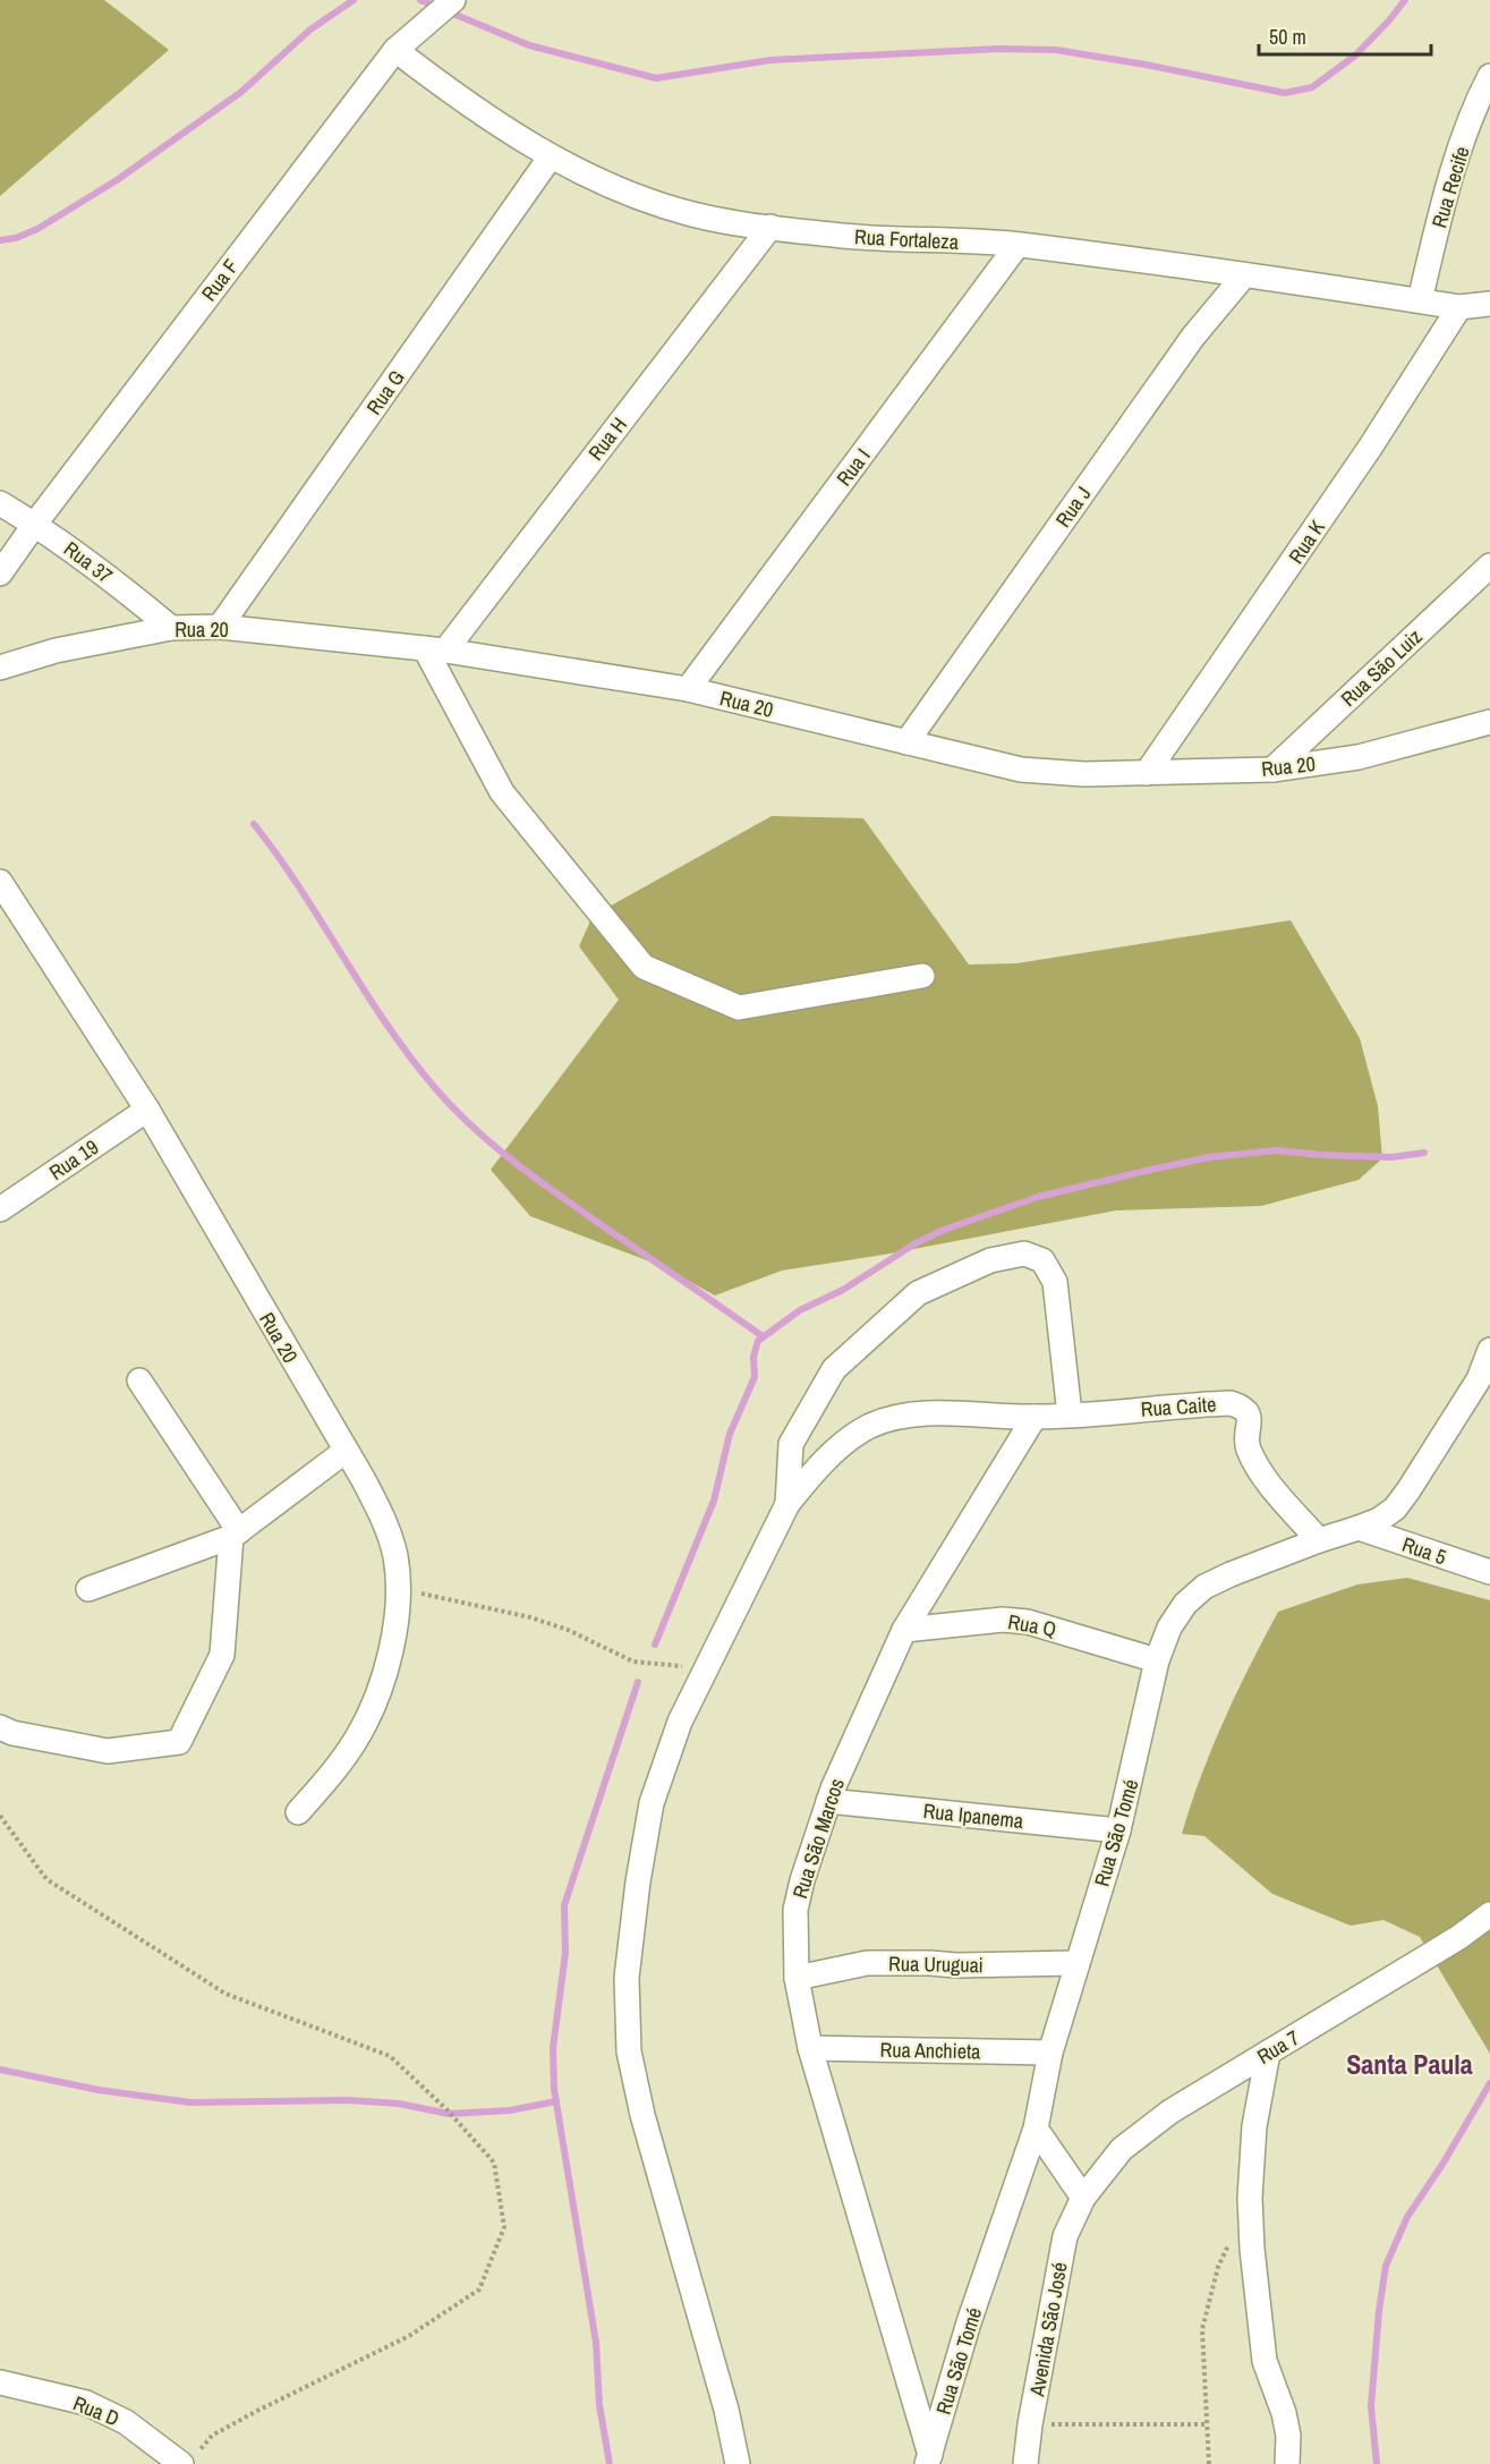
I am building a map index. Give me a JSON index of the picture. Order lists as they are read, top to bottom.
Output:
{
  "streets": {
    "street": [
      "Rua Recife",
      "Rua Fortaleza",
      "Rua F",
      "Rua G",
      "Rua H",
      "Rua I",
      "Rua J",
      "Rua K",
      "Rua 37",
      "Rua 20",
      "Rua São Luiz",
      "Rua 19",
      "Rua Caite",
      "Rua 5",
      "Rua Q",
      "Rua Ipanema",
      "Rua São Tomé",
      "Rua São Marcos",
      "Rua Uruguai",
      "Rua 7",
      "Rua Anchieta",
      "Avenida São José",
      "Rua D"
    ]
  },
  "crossings": [
    ["Rua Recife", "Rua Fortaleza"],
    ["Rua Fortaleza", "Rua F"],
    ["Rua Fortaleza", "Rua G"],
    ["Rua Fortaleza", "Rua H"],
    ["Rua Fortaleza", "Rua I"],
    ["Rua Fortaleza", "Rua J"],
    ["Rua Fortaleza", "Rua K"],
    ["Rua F", "Rua 37"],
    ["Rua G", "Rua 20"],
    ["Rua H", "Rua 20"],
    ["Rua I", "Rua 20"],
    ["Rua J", "Rua 20"],
    ["Rua K", "Rua 20"],
    ["Rua 37", "Rua 20"],
    ["Rua 20", "Rua São Luiz"],
    ["Rua 20", "Rua 19"],
    ["Rua Caite", "Rua São Tomé"],
    ["Rua Caite", "Rua São Marcos"],
    ["Rua 5", "Rua São Tomé"],
    ["Rua Q", "Rua São Tomé"],
    ["Rua Q", "Rua São Marcos"],
    ["Rua Ipanema", "Rua São Tomé"],
    ["Rua Ipanema", "Rua São Marcos"],
    ["Rua São Tomé", "Rua São Marcos"],
    ["Rua São Tomé", "Rua Uruguai"],
    ["Rua São Tomé", "Rua Anchieta"],
    ["Rua São Marcos", "Rua Uruguai"],
    ["Rua São Marcos", "Rua Anchieta"],
    ["Rua 7", "Avenida São José"]
  ],
  "districts": ["Santa Paula"],
  "scale_bar": "50 m"
}
